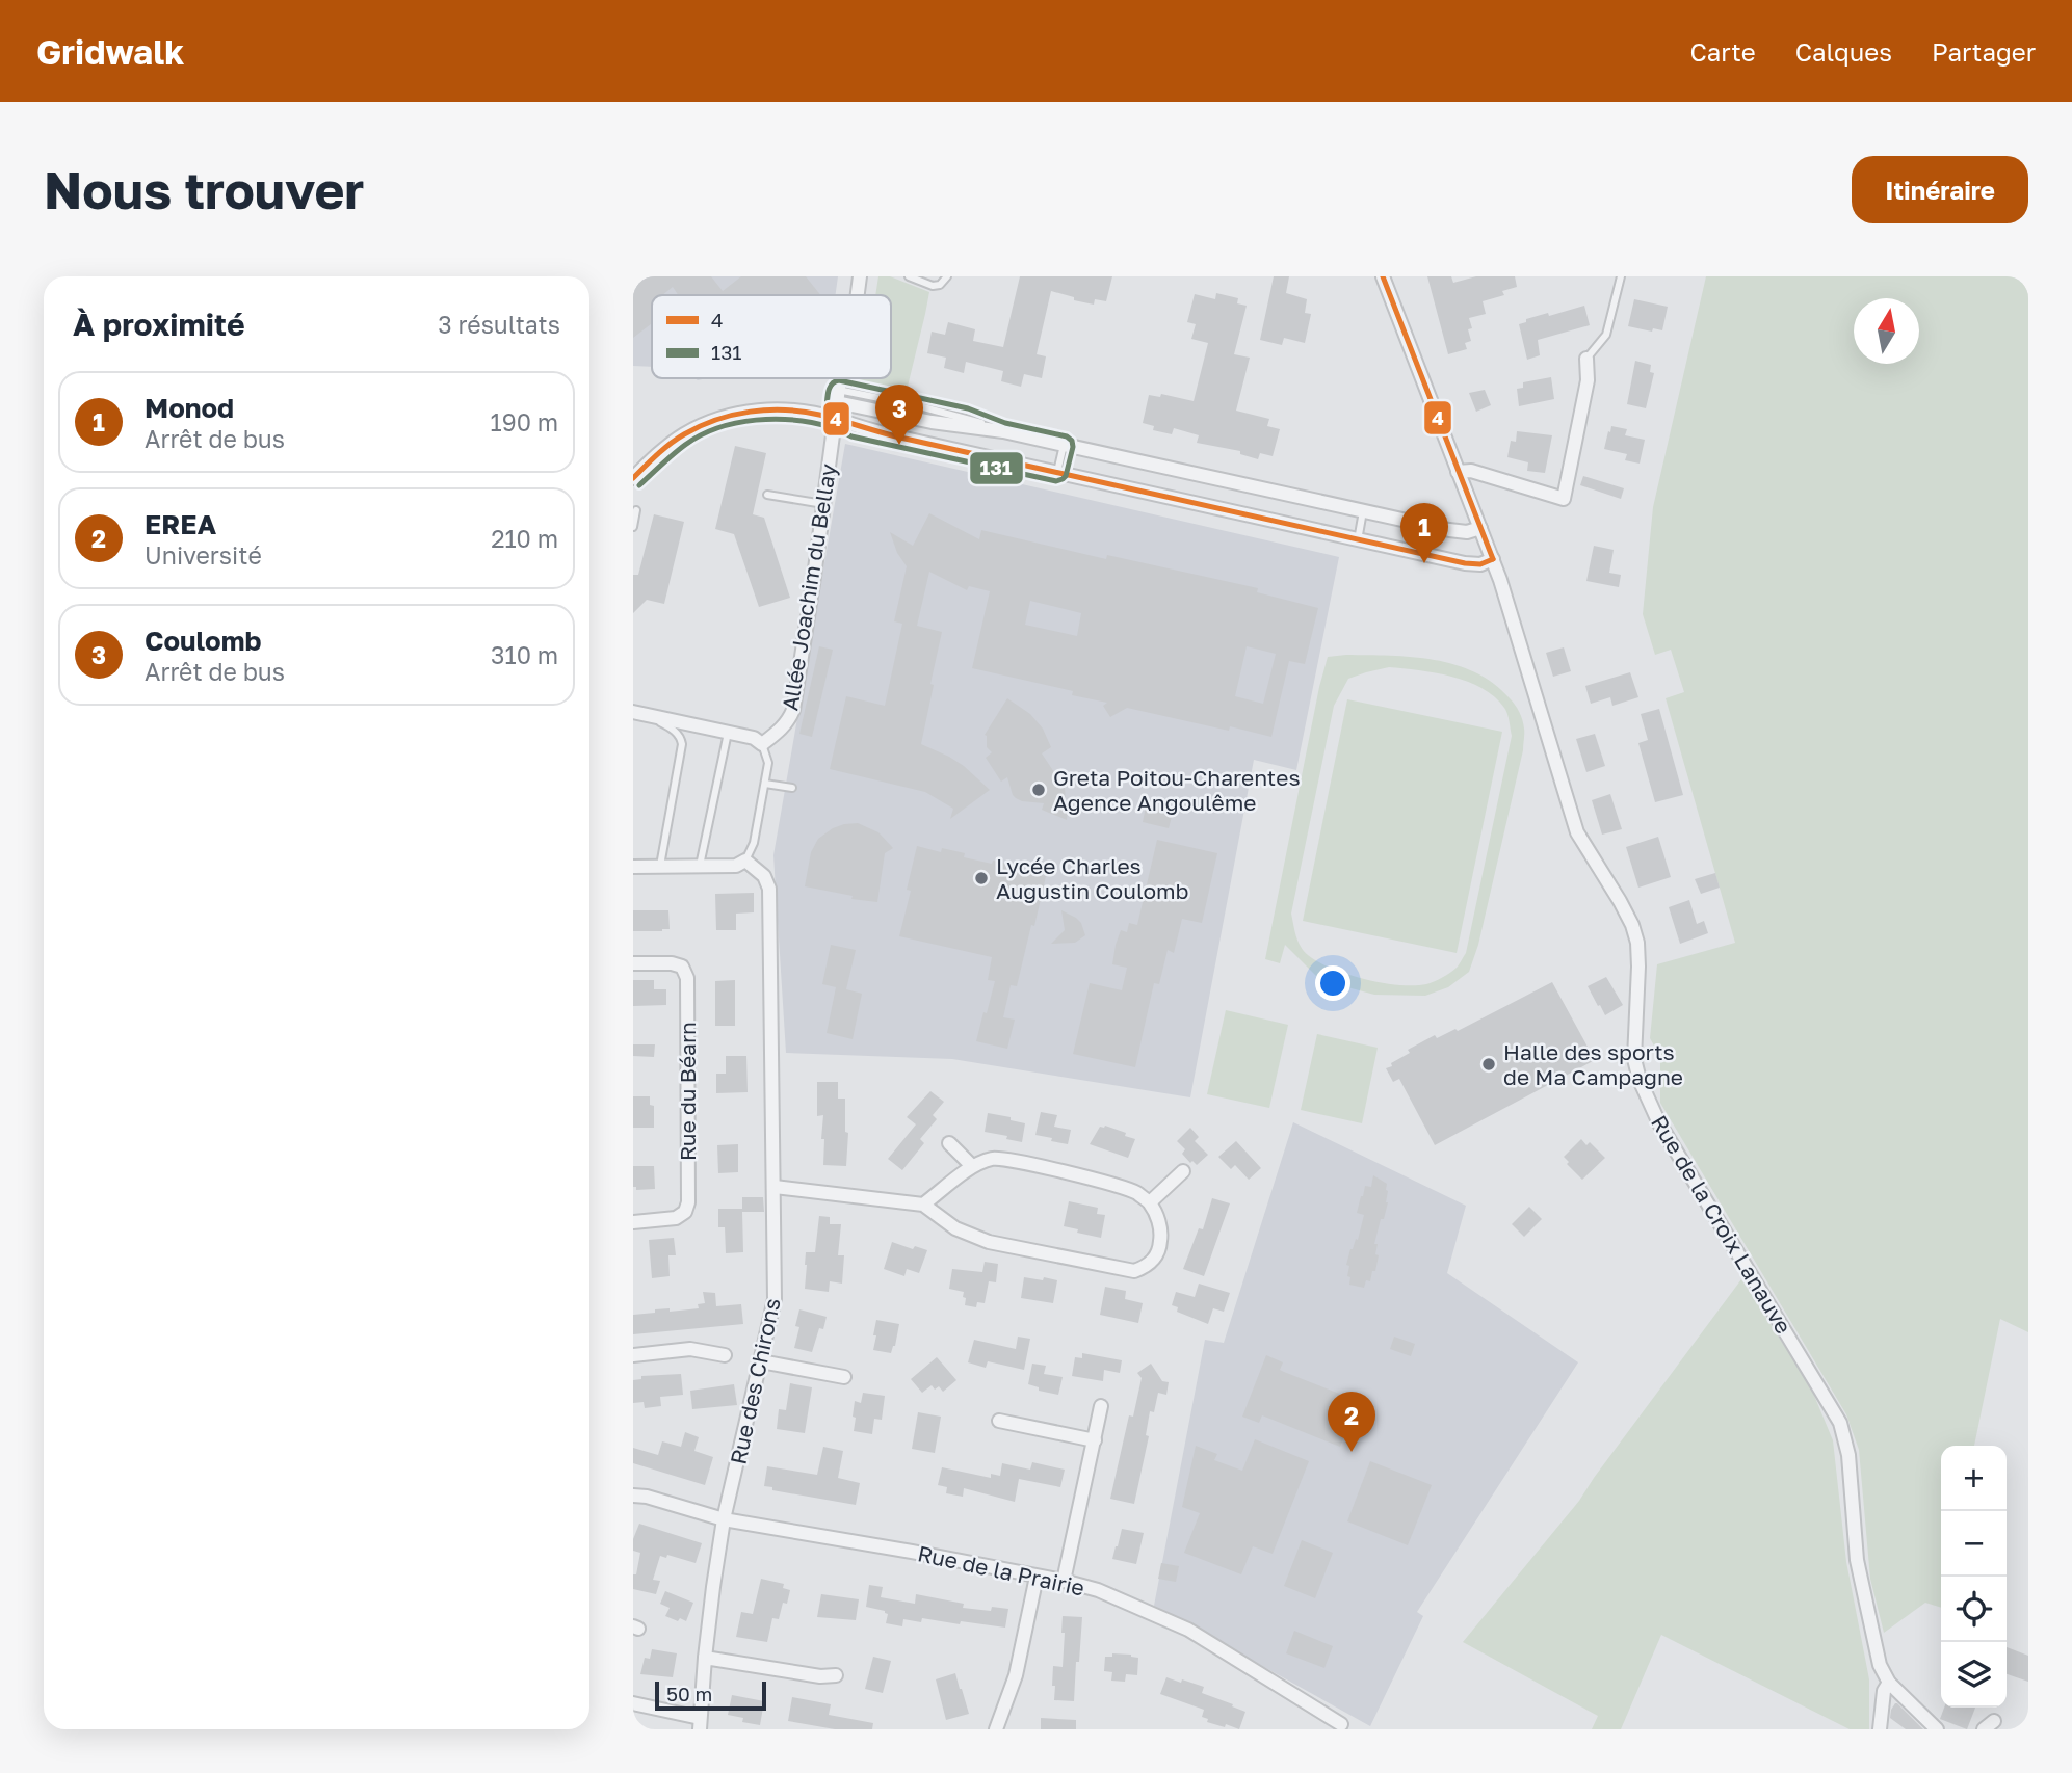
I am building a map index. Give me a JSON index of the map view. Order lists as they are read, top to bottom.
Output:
{
  "streets": {
    "street": [
      "Allée Joachim du Bellay",
      "Rue du Béarn",
      "Rue de la Croix Lanauve",
      "Rue des Chirons",
      "Rue de la Prairie"
    ]
  },
  "crossings": [
    ["Rue des Chirons", "Rue de la Prairie"]
  ],
  "places": ["Greta Poitou-Charentes Agence Angoulême", "Lycée Charles Augustin Coulomb", "Halle des sports de Ma Campagne"],
  "lines": ["transit line 4", "transit line 131"],
  "legend": ["4", "131"],
  "scale_bar": "50 m",
  "north": "top",
  "page": {
    "header": "Gridwalk",
    "nav": ["Carte", "Calques", "Partager"],
    "buttons": "Itinéraire",
    "title": "Nous trouver",
    "heading": ["À proximité", "3 résultats"],
    "list": [
      {
        "mark": "1",
        "name": "Monod",
        "note": "Arrêt de bus",
        "value": "190 m"
      },
      {
        "mark": "2",
        "name": "EREA",
        "note": "Université",
        "value": "210 m"
      },
      {
        "mark": "3",
        "name": "Coulomb",
        "note": "Arrêt de bus",
        "value": "310 m"
      }
    ],
    "pins": ["3", "1", "2"],
    "map_buttons": ["+", "−"],
    "scale": "50 m"
  }
}
